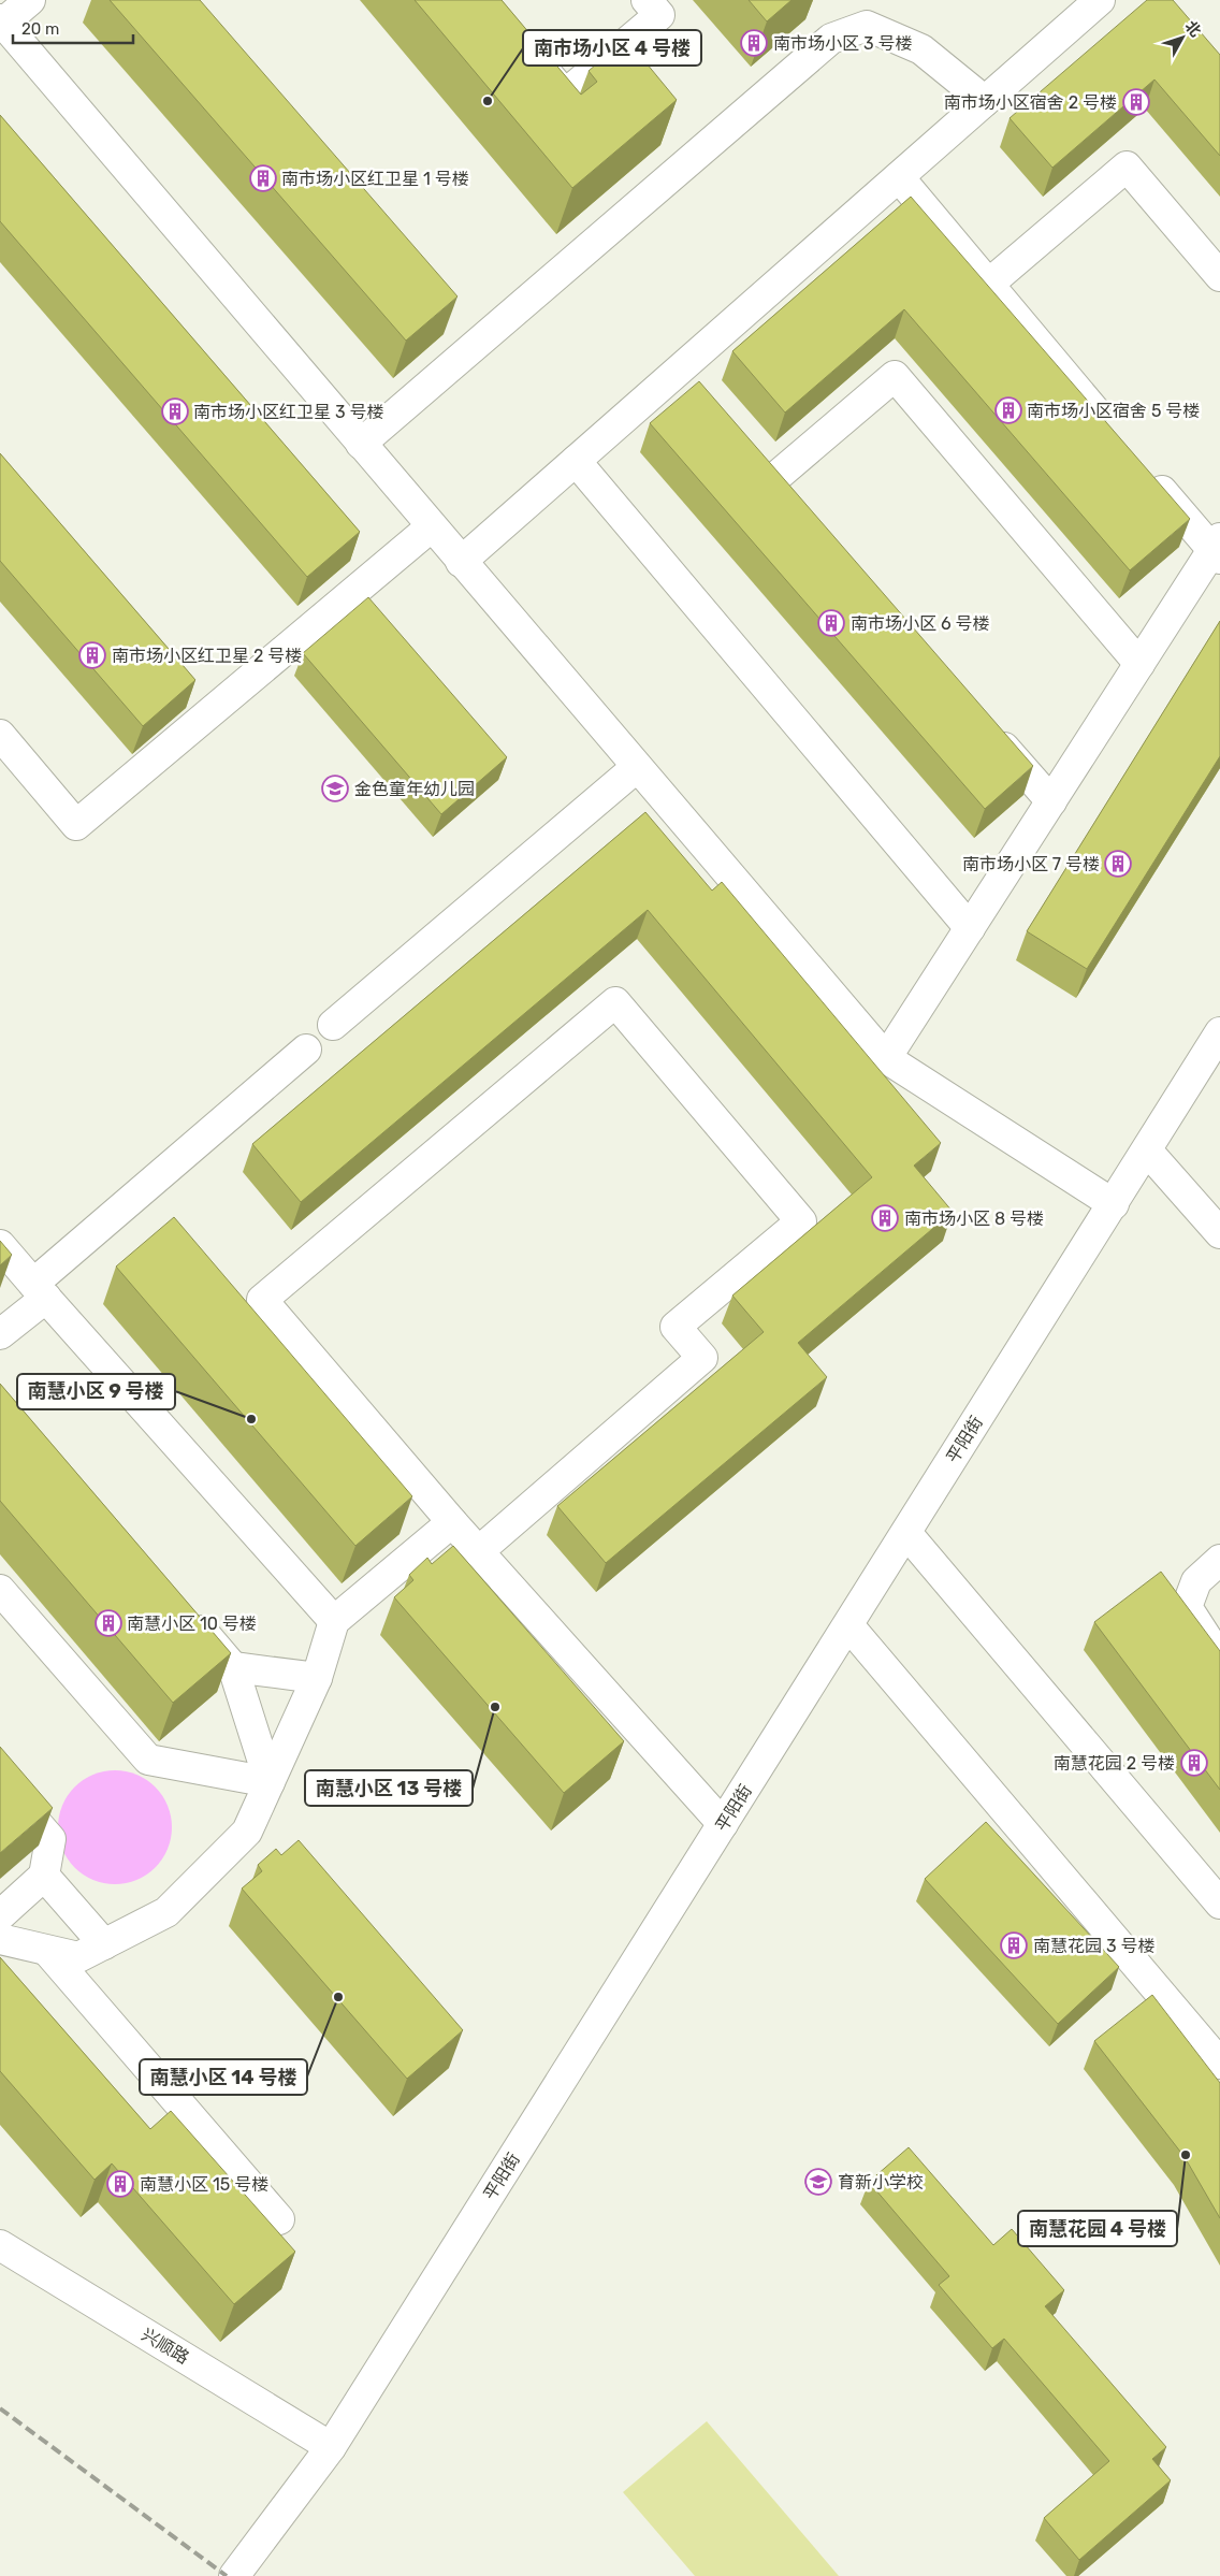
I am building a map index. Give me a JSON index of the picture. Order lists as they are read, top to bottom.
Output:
{
  "streets": {
    "street": ["平阳街", "兴顺路"]
  },
  "crossings": [
    ["平阳街", "兴顺路"]
  ],
  "places": {
    "building": [
      "南市场小区 3 号楼",
      "南市场小区宿舍 2 号楼",
      "南市场小区红卫星 1 号楼",
      "南市场小区宿舍 5 号楼",
      "南市场小区红卫星 3 号楼",
      "南市场小区 6 号楼",
      "南市场小区红卫星 2 号楼",
      "南市场小区 7 号楼",
      "南市场小区 8 号楼",
      "南慧小区 10 号楼",
      "南慧花园 2 号楼",
      "南慧花园 3 号楼",
      "南慧小区 15 号楼"
    ],
    "other": [
      "南市场小区 4 号楼",
      "南慧小区 9 号楼",
      "南慧小区 13 号楼",
      "南慧小区 14 号楼",
      "南慧花园 4 号楼"
    ],
    "school or university": ["金色童年幼儿园", "育新小学校"]
  },
  "scale_bar": "20 m",
  "north": "top right"
}
